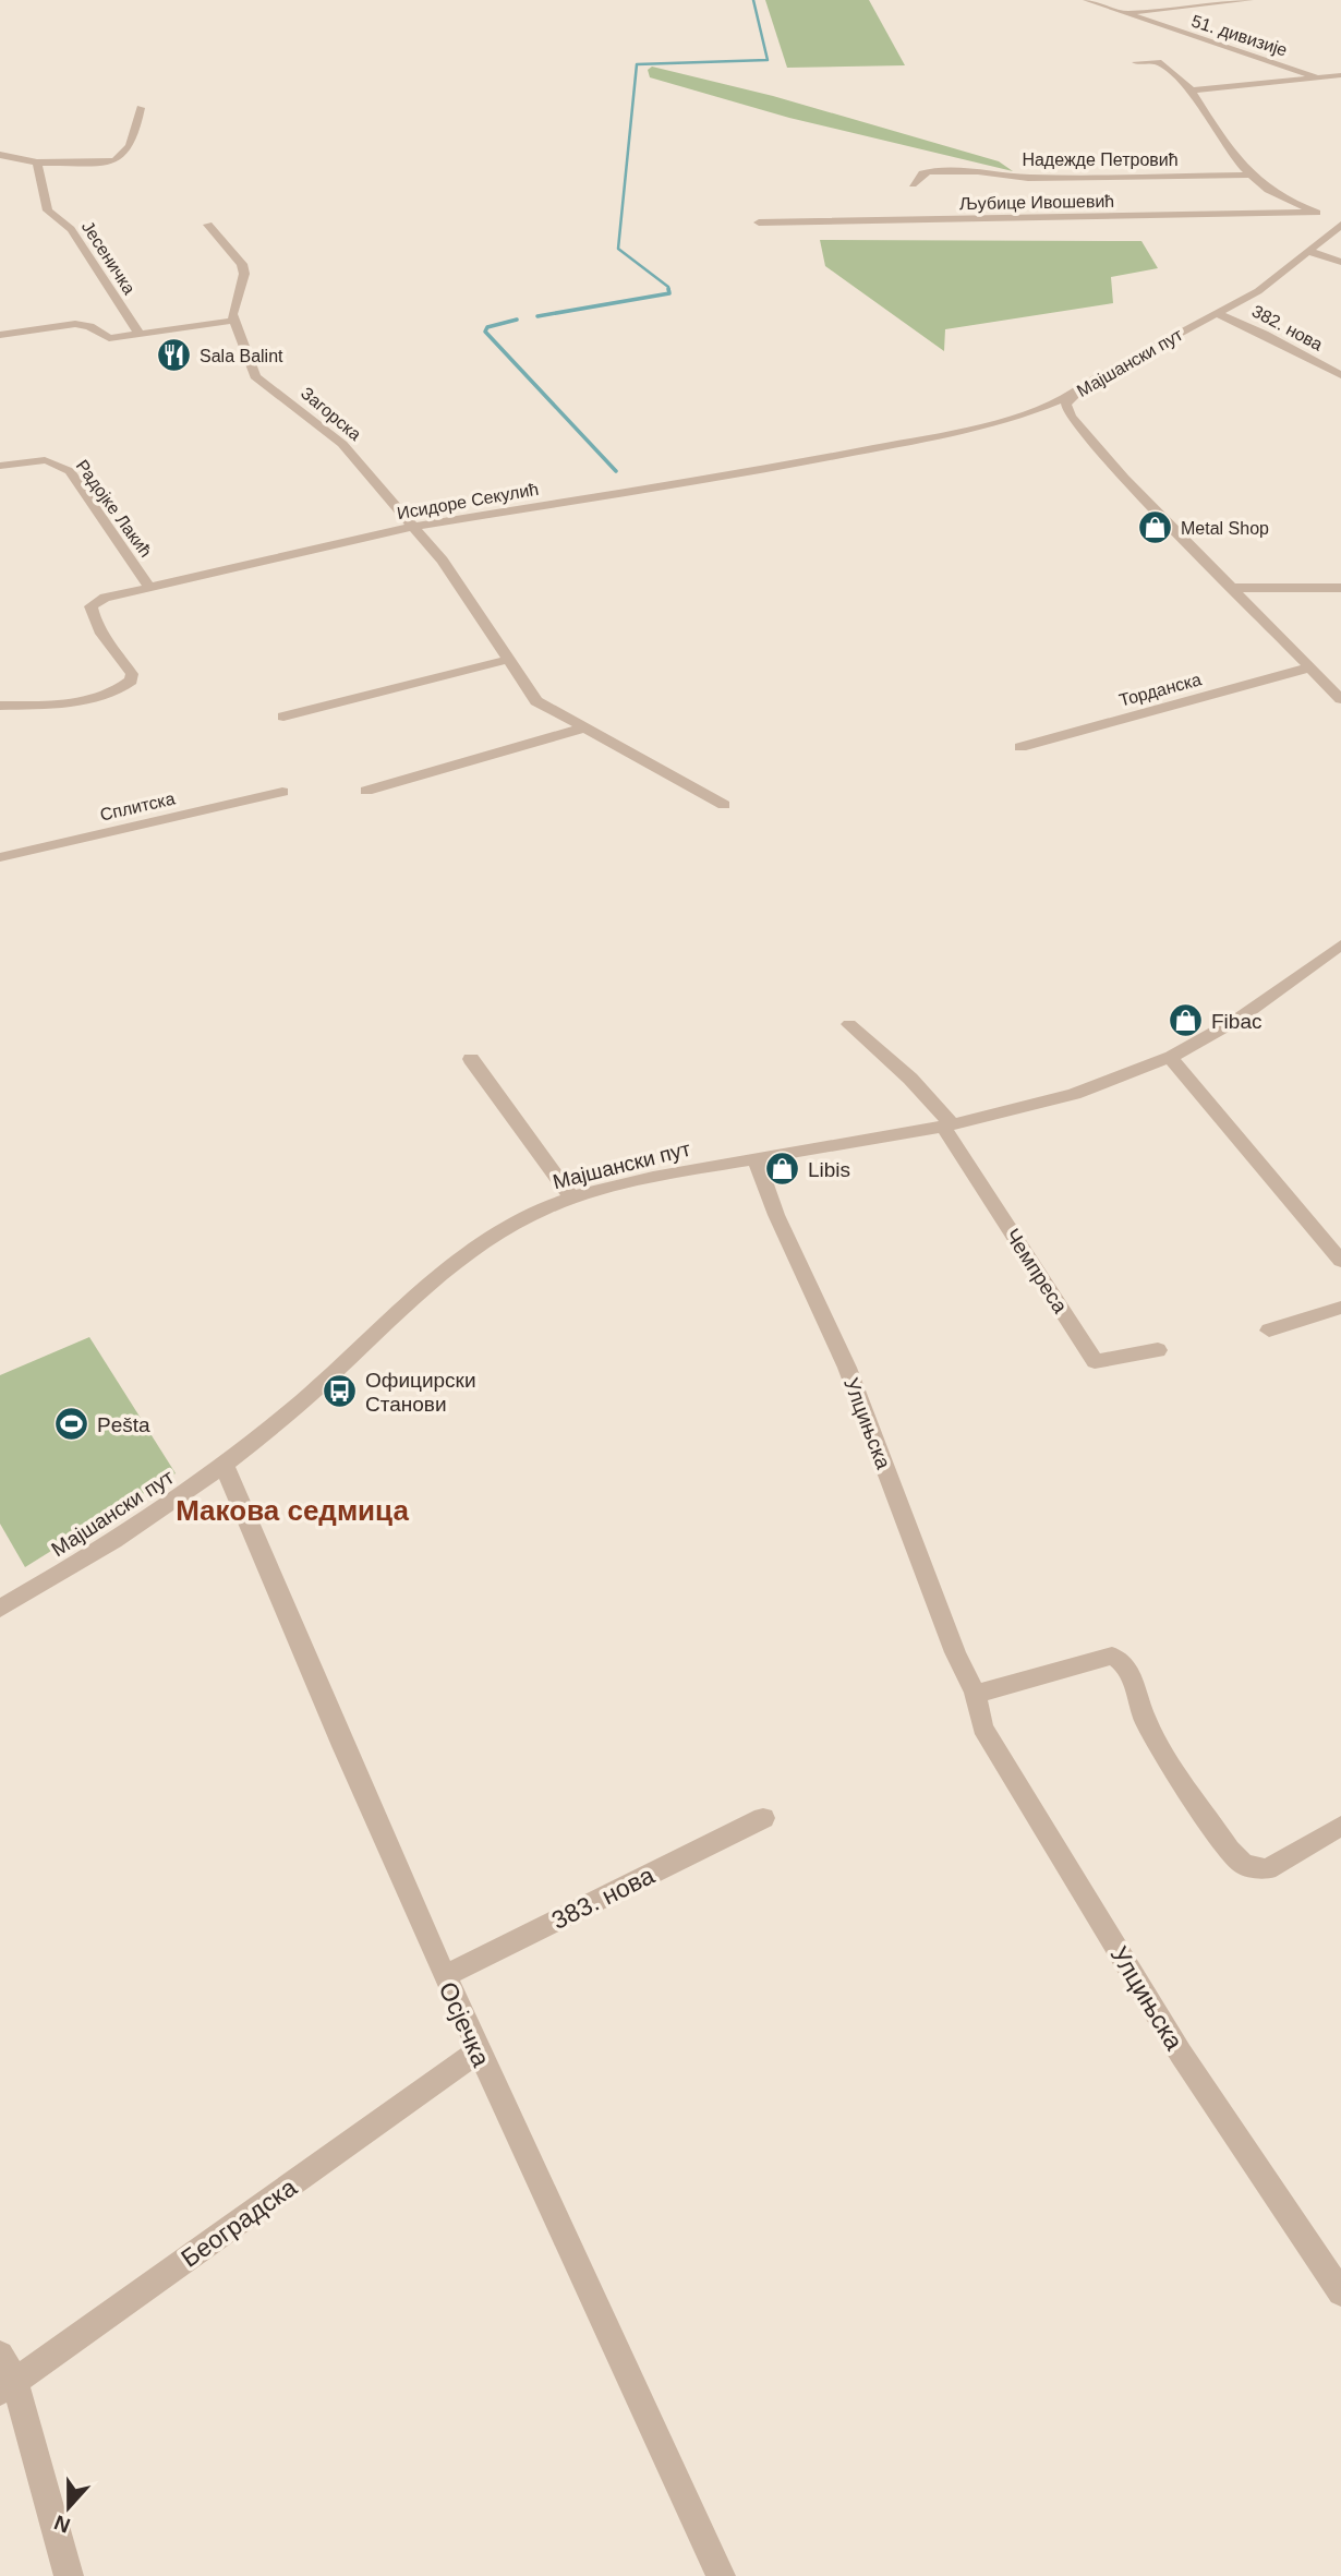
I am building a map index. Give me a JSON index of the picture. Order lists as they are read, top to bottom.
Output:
{
  "streets": {
    "street": [
      "51. дивизије",
      "Надежде Петровић",
      "Љубице Ивошевић",
      "Јесеничка",
      "382. нова",
      "Мајшански пут",
      "Загорска",
      "Исидоре Секулић",
      "Радојке Лакић",
      "Торданска",
      "Сплитска",
      "Чемпреса",
      "Улцињска",
      "383. нова",
      "Осјечка",
      "Београдска"
    ]
  },
  "crossings": [
    ["Љубице Ивошевић", "Мајшански пут"],
    ["382. нова", "Мајшански пут"],
    ["Мајшански пут", "Исидоре Секулић"],
    ["Мајшански пут", "Торданска"],
    ["Мајшански пут", "Чемпреса"],
    ["Мајшански пут", "Улцињска"],
    ["Мајшански пут", "Осјечка"],
    ["Загорска", "Исидоре Секулић"],
    ["Исидоре Секулић", "Радојке Лакић"],
    ["383. нова", "Осјечка"],
    ["Осјечка", "Београдска"]
  ],
  "districts": ["Макова седмица"],
  "places": {
    "restaurant": ["Sala Balint"],
    "shop": ["Metal Shop", "Fibac", "Libis"],
    "bus stop": ["Официрски Станови"],
    "sports": ["Pešta"]
  },
  "north": "bottom"
}
